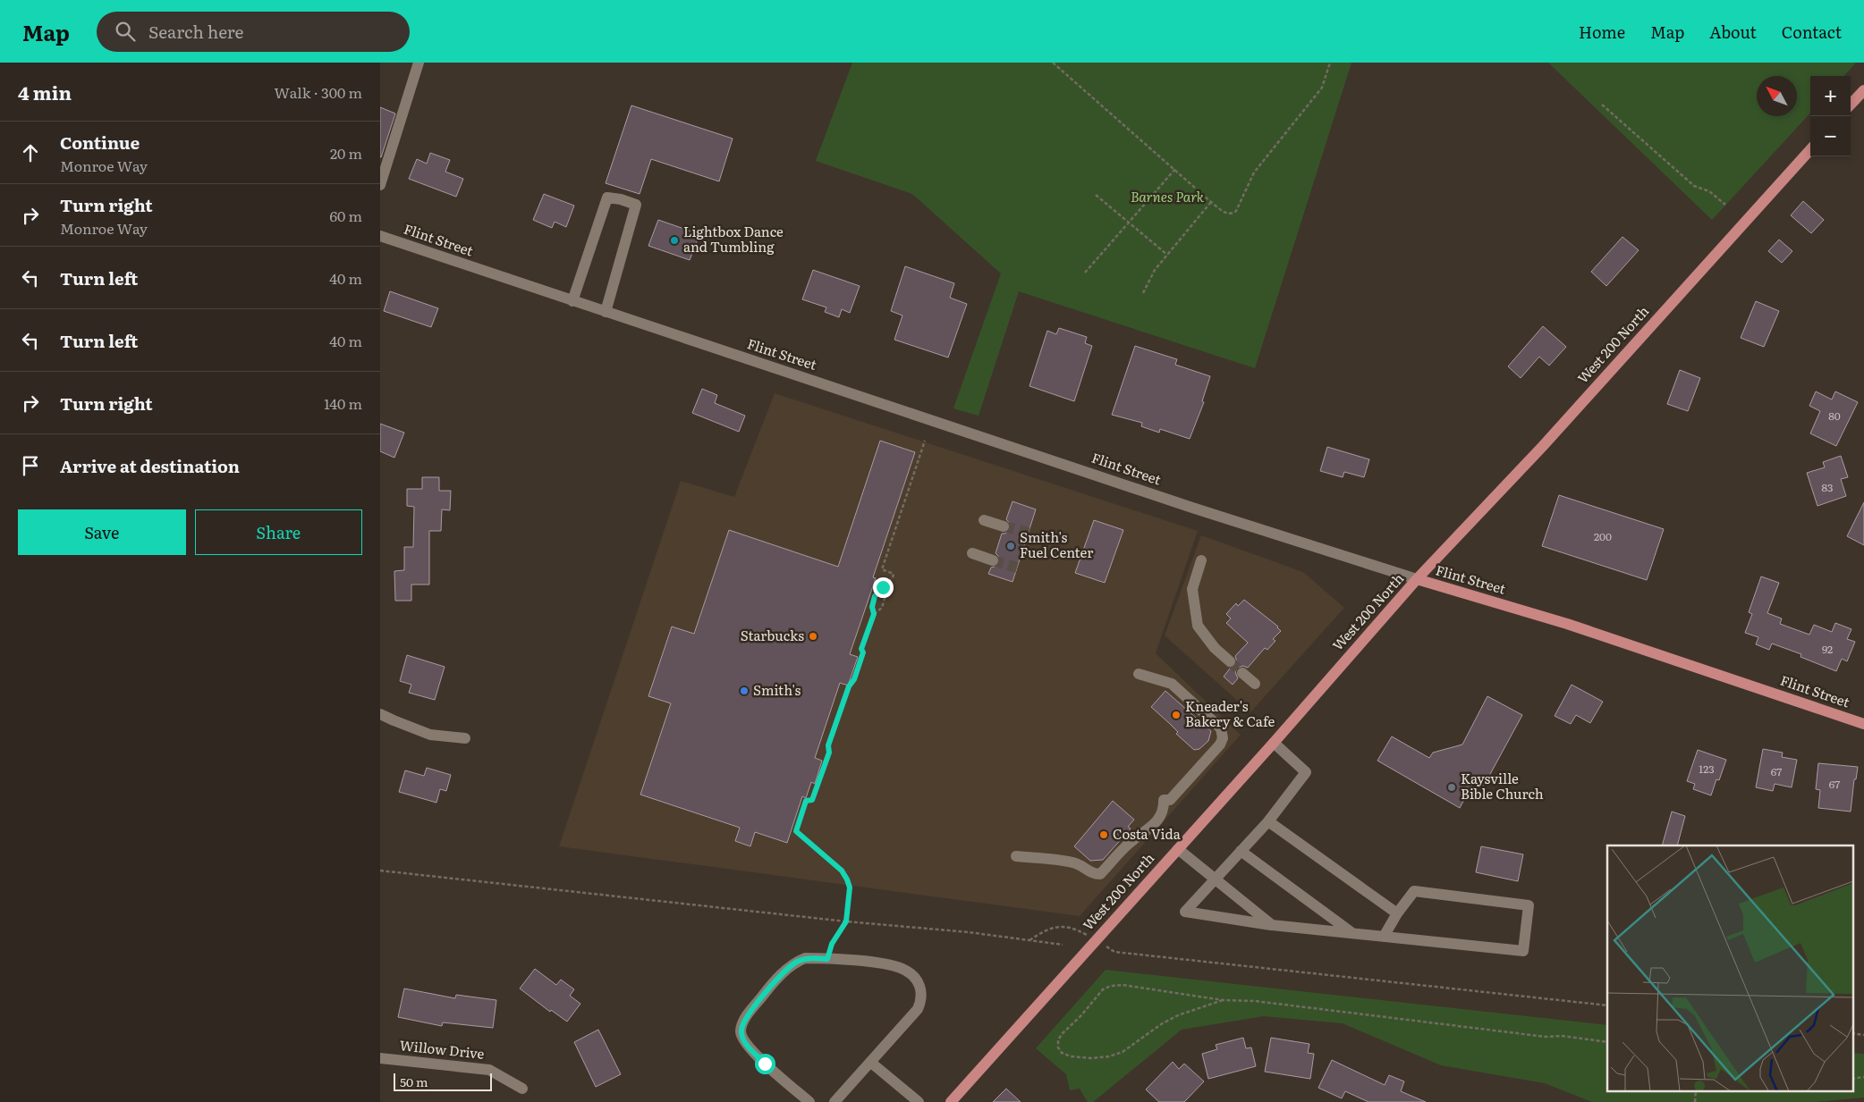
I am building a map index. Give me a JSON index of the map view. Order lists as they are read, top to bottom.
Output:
{
  "streets": {
    "main road": ["Flint Street", "West 200 North"],
    "street": ["Willow Drive"]
  },
  "crossings": [
    ["Flint Street", "West 200 North"]
  ],
  "parks": ["Barnes Park"],
  "places": [
    "Lightbox Dance and Tumbling",
    "Smith's Fuel Center",
    "Starbucks",
    "Smith's",
    "Kneader's Bakery & Cafe",
    "Kaysville Bible Church",
    "Costa Vida"
  ],
  "house_numbers": [
    "80",
    "83",
    "200",
    "92",
    "123",
    "67",
    "67"
  ],
  "scale_bar": "50 m",
  "north": "top left",
  "page": {
    "header": "Map",
    "search": "Search here",
    "nav": [
      "Home",
      "Map",
      "About",
      "Contact"
    ],
    "heading": ["4 min", "Walk · 300 m"],
    "map_buttons": ["+", "−"],
    "list": [
      ["Continue", "Monroe Way", "20 m"],
      ["Turn right", "Monroe Way", "60 m"],
      ["Turn left", "40 m"],
      ["Turn left", "40 m"],
      ["Turn right", "140 m"],
      "Arrive at destination"
    ],
    "buttons": ["Save", "Share"],
    "scale": "50 m"
  }
}
